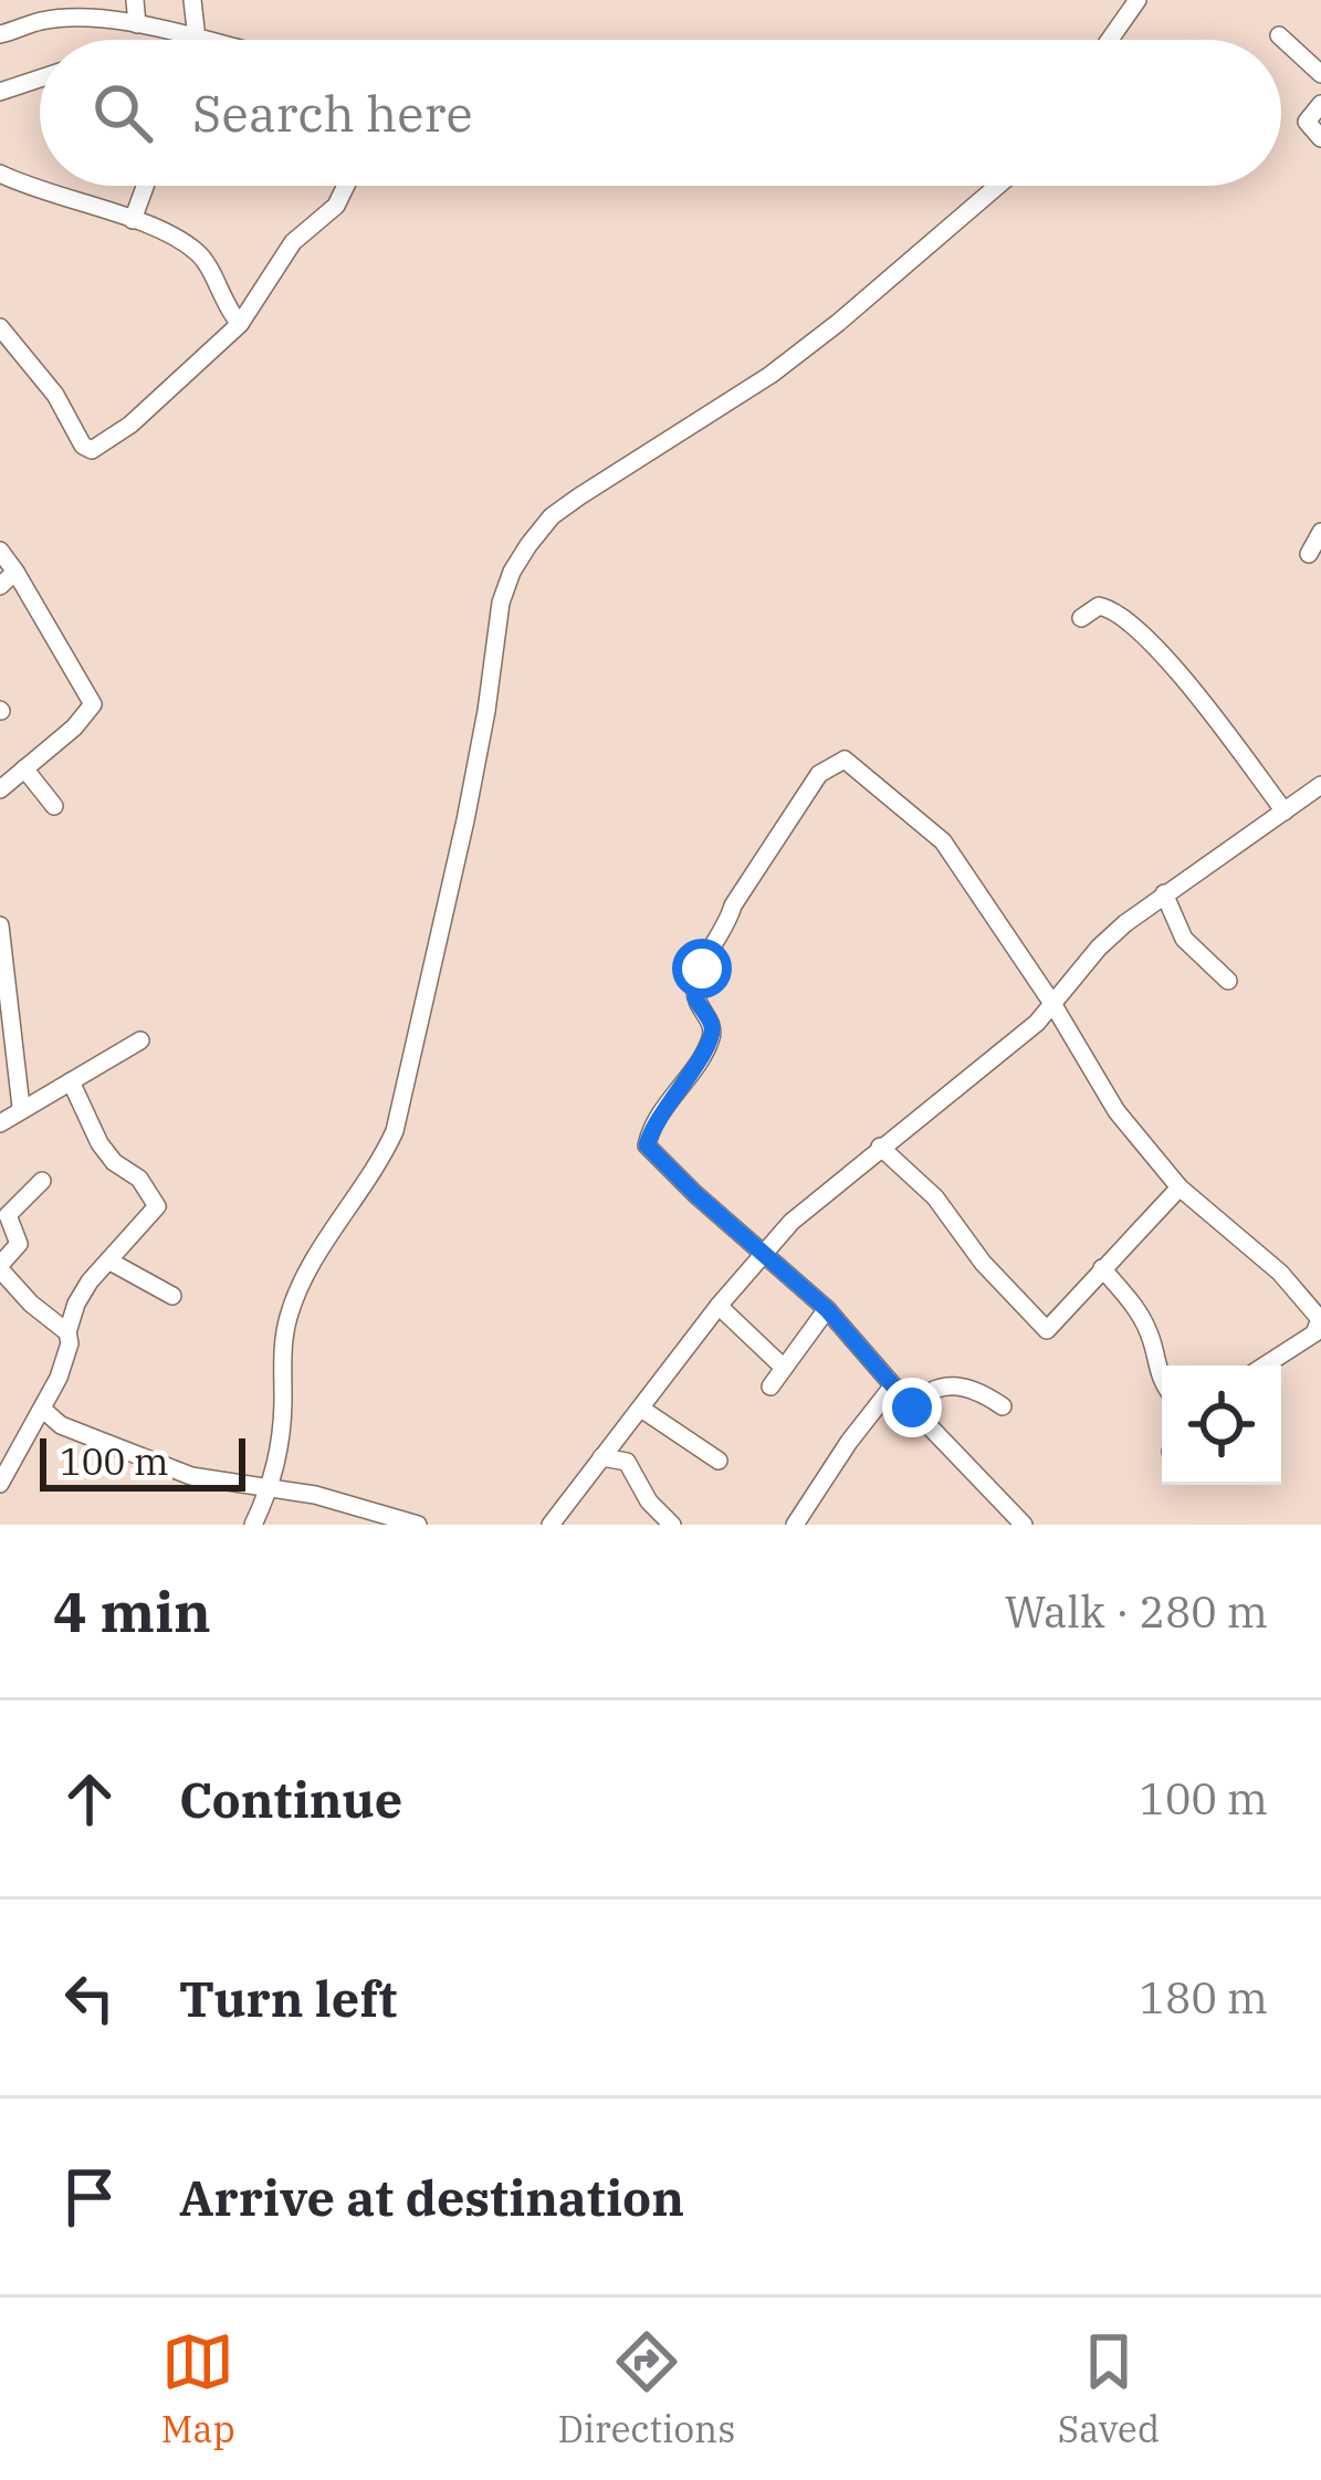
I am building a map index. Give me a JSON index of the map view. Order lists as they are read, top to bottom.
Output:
{
  "scale_bar": "100 m",
  "page": {
    "search": "Search here",
    "scale": "100 m",
    "heading": ["4 min", "Walk · 280 m"],
    "list": [
      ["Continue", "100 m"],
      ["Turn left", "180 m"],
      "Arrive at destination"
    ],
    "nav": ["Map", "Directions", "Saved"]
  }
}
